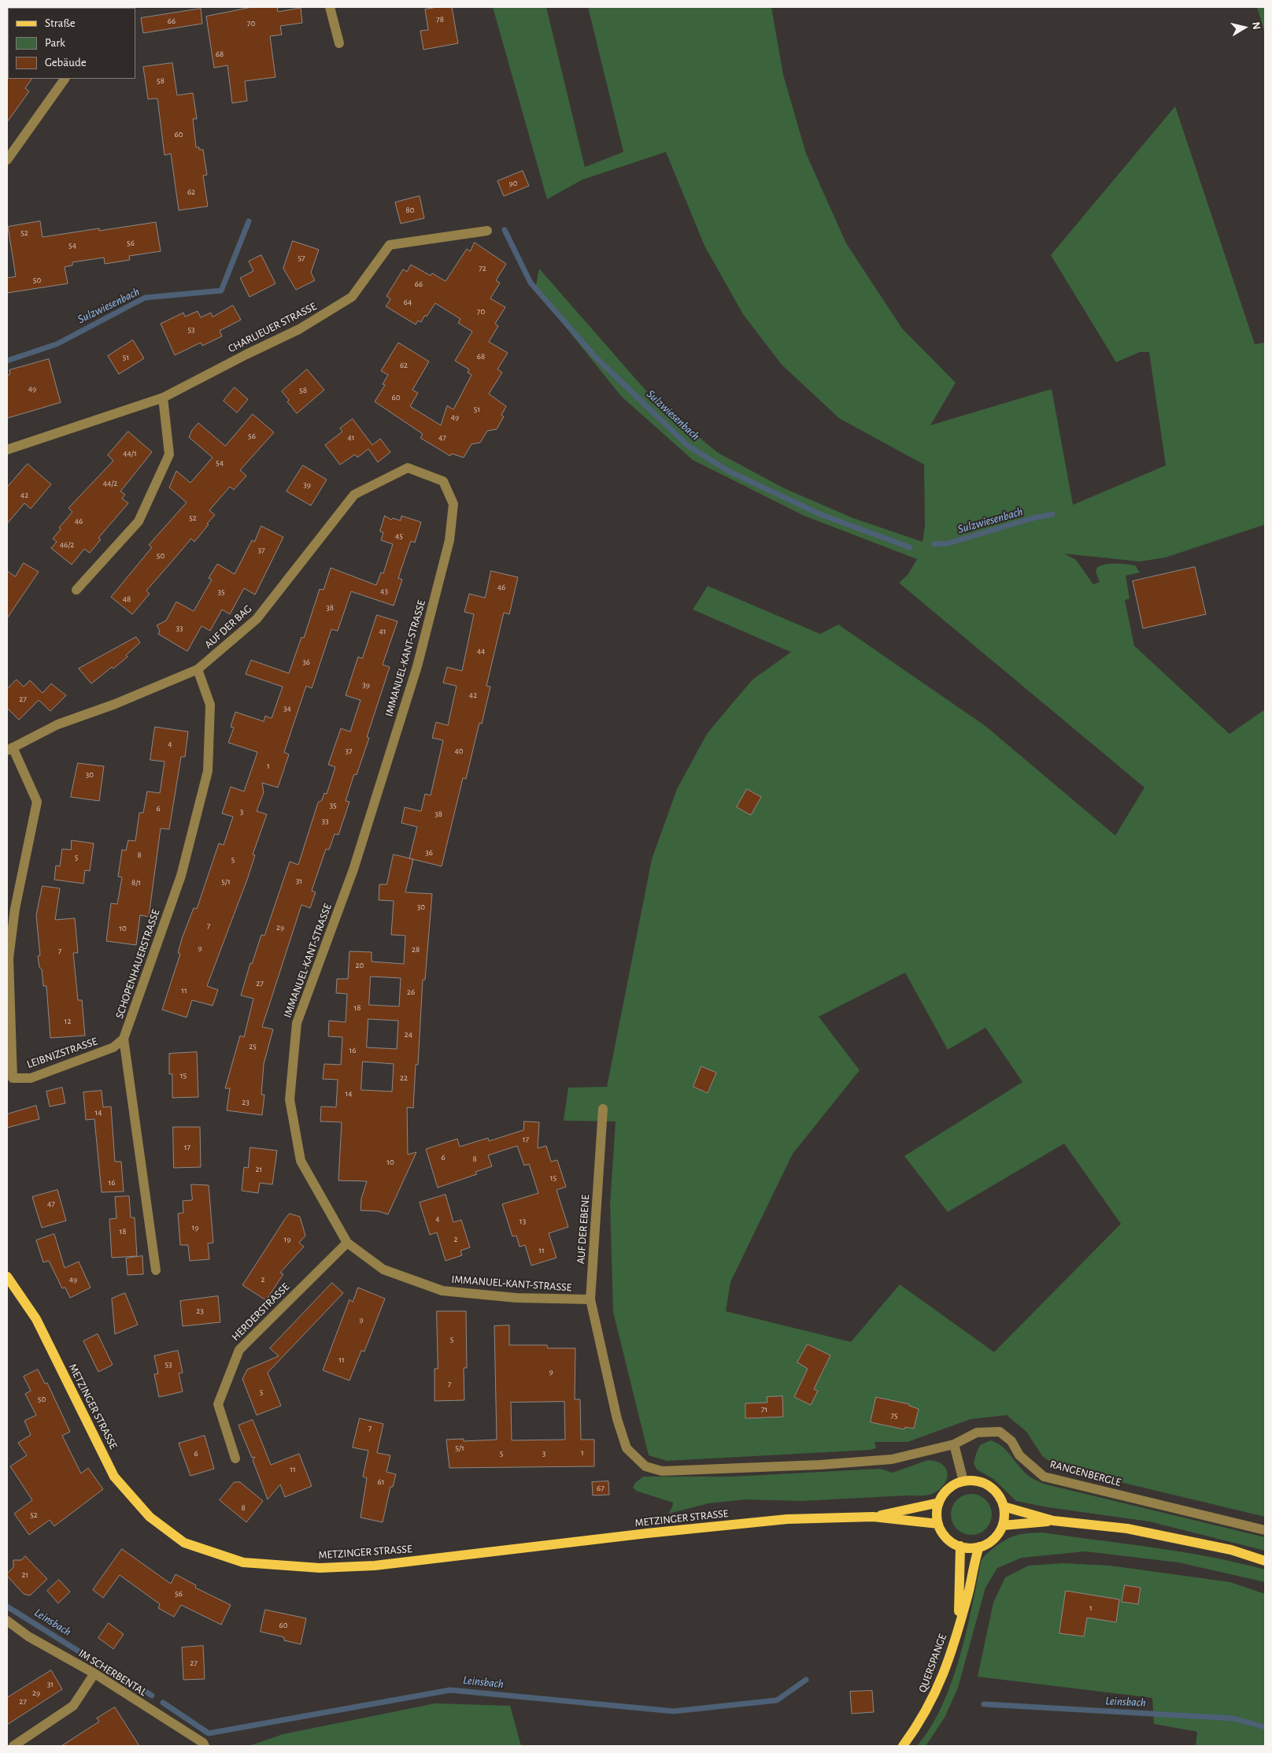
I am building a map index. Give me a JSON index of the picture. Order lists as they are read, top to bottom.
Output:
{
  "streets": {
    "main road": ["METZINGER STRASSE", "QUERSPANGE"],
    "street": [
      "CHARLIEUER STRASSE",
      "AUF DER BAG",
      "IMMANUEL-KANT-STRASSE",
      "SCHOPENHAUERSTRASSE",
      "LEIBNIZSTRASSE",
      "AUF DER EBENE",
      "HERDERSTRASSE",
      "RANGENBERGLE",
      "IM SCHERBENTAL"
    ]
  },
  "crossings": [
    ["AUF DER BAG", "IMMANUEL-KANT-STRASSE"],
    ["AUF DER BAG", "SCHOPENHAUERSTRASSE"],
    ["AUF DER BAG", "LEIBNIZSTRASSE"],
    ["IMMANUEL-KANT-STRASSE", "AUF DER EBENE"],
    ["IMMANUEL-KANT-STRASSE", "HERDERSTRASSE"],
    ["SCHOPENHAUERSTRASSE", "LEIBNIZSTRASSE"],
    ["AUF DER EBENE", "RANGENBERGLE"]
  ],
  "water": ["Sulzwiesenbach", "Leinsbach"],
  "house_numbers": [
    "78",
    "66",
    "70",
    "68",
    "58",
    "60",
    "90",
    "62",
    "80",
    "52",
    "56",
    "54",
    "57",
    "72",
    "50",
    "66",
    "64",
    "70",
    "53",
    "68",
    "51",
    "62",
    "49",
    "58",
    "60",
    "51",
    "49",
    "56",
    "41",
    "47",
    "44/1",
    "54",
    "44/2",
    "39",
    "42",
    "52",
    "46",
    "45",
    "46/2",
    "37",
    "50",
    "46",
    "43",
    "35",
    "48",
    "38",
    "33",
    "41",
    "44",
    "36",
    "39",
    "42",
    "27",
    "34",
    "4",
    "37",
    "40",
    "1",
    "30",
    "35",
    "6",
    "3",
    "38",
    "33",
    "36",
    "8",
    "5",
    "5",
    "31",
    "5/1",
    "8/1",
    "30",
    "7",
    "29",
    "10",
    "9",
    "28",
    "7",
    "20",
    "27",
    "11",
    "26",
    "18",
    "12",
    "24",
    "25",
    "16",
    "15",
    "22",
    "14",
    "23",
    "14",
    "17",
    "17",
    "6",
    "8",
    "10",
    "21",
    "15",
    "16",
    "47",
    "4",
    "13",
    "19",
    "18",
    "19",
    "2",
    "11",
    "49",
    "2",
    "23",
    "9",
    "5",
    "11",
    "53",
    "9",
    "7",
    "5",
    "50",
    "71",
    "75",
    "7",
    "5/1",
    "1",
    "6",
    "5",
    "3",
    "11",
    "61",
    "67",
    "8",
    "52",
    "21",
    "56",
    "1",
    "60",
    "27",
    "31",
    "29",
    "27"
  ],
  "legend": ["Straße", "Park", "Gebäude"],
  "north": "right"
}
